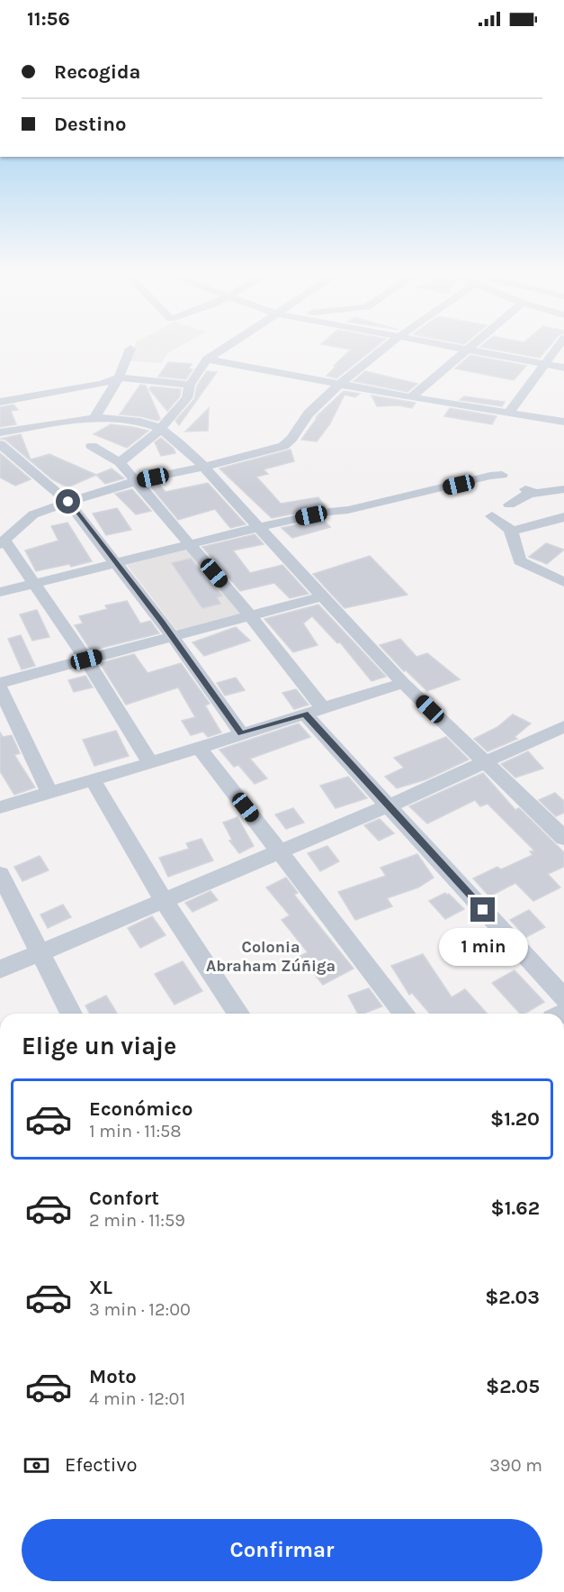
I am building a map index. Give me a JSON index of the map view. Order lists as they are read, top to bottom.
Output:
{
  "districts": ["Colonia Abraham Zúñiga"],
  "page": {
    "status": "11:56",
    "banner": ["Recogida", "Destino"],
    "bubble": "1 min",
    "heading": "Elige un viaje",
    "list": [
      {
        "name": "Económico",
        "note": "1 min · 11:58",
        "value": "$1.20"
      },
      {
        "name": "Confort",
        "note": "2 min · 11:59",
        "value": "$1.62"
      },
      {
        "name": "XL",
        "note": "3 min · 12:00",
        "value": "$2.03"
      },
      {
        "name": "Moto",
        "note": "4 min · 12:01",
        "value": "$2.05"
      }
    ],
    "pay": ["Efectivo", "390 m"],
    "buttons": "Confirmar"
  }
}
